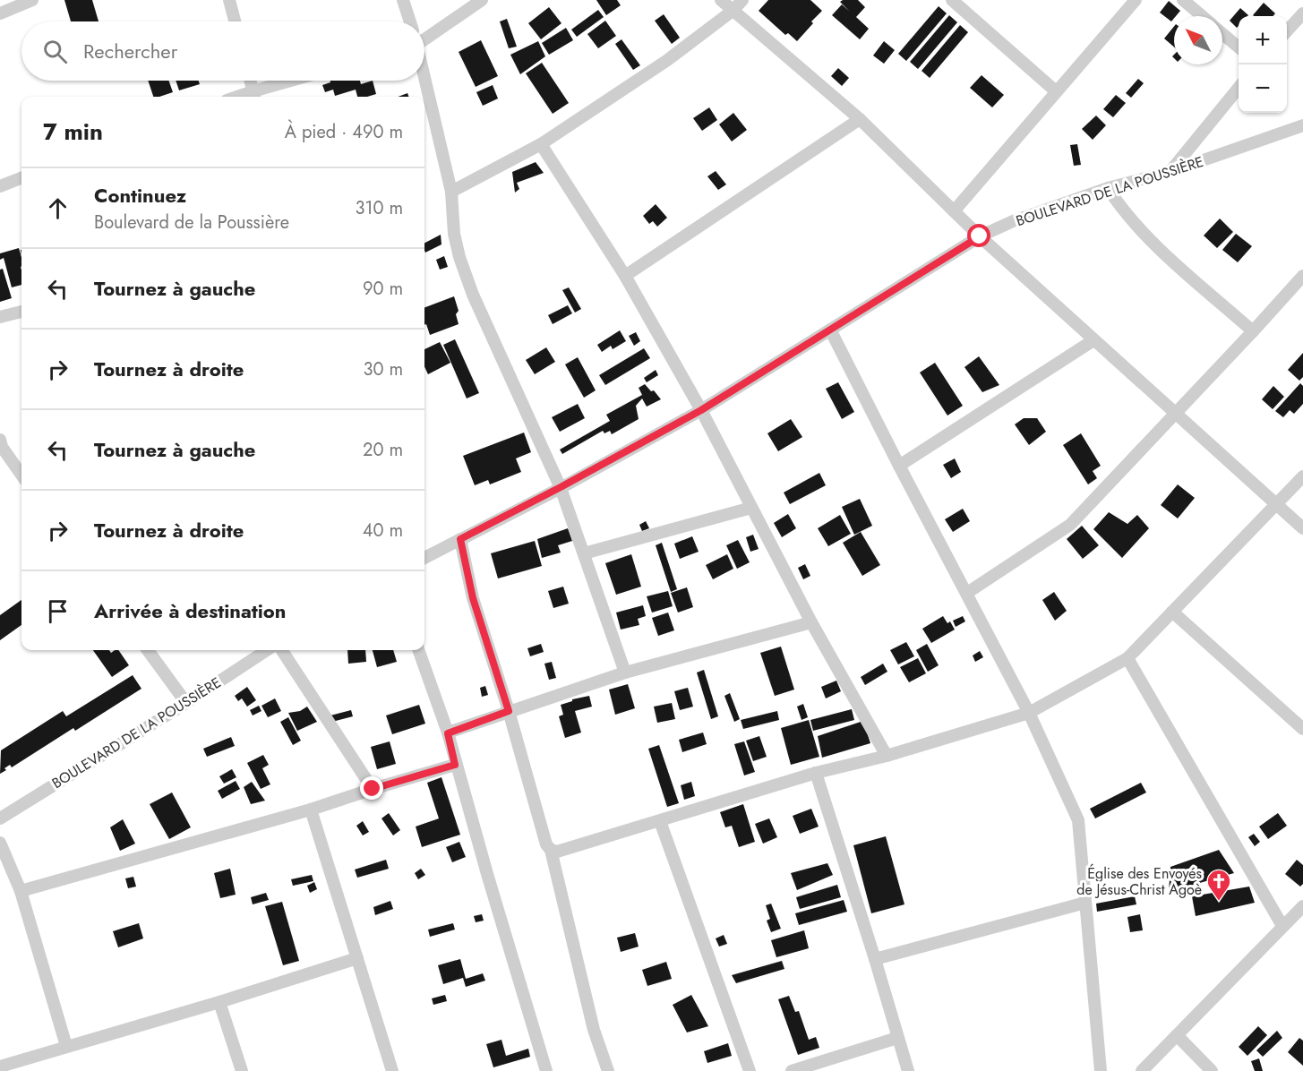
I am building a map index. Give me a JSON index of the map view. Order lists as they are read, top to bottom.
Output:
{
  "streets": {
    "street": ["BOULEVARD DE LA POUSSIÈRE"]
  },
  "places": {
    "church": ["Église des Envoyés de Jésus-Christ Agoè"]
  },
  "north": "top left",
  "page": {
    "map_buttons": ["+", "−"],
    "search": "Rechercher",
    "heading": ["7 min", "À pied · 490 m"],
    "list": [
      ["Continuez", "Boulevard de la Poussière", "310 m"],
      ["Tournez à gauche", "90 m"],
      ["Tournez à droite", "30 m"],
      ["Tournez à gauche", "20 m"],
      ["Tournez à droite", "40 m"],
      "Arrivée à destination"
    ]
  }
}
